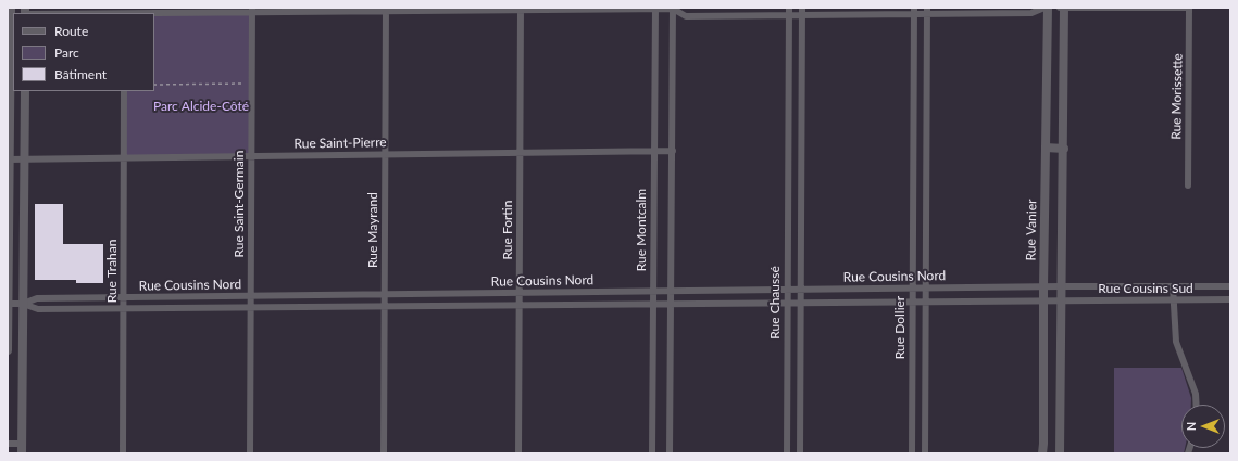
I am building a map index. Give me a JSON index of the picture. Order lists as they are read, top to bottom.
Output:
{
  "streets": {
    "street": [
      "Rue Morissette",
      "Rue Saint-Pierre",
      "Rue Saint-Germain",
      "Rue Mayrand",
      "Rue Fortin",
      "Rue Montcalm",
      "Rue Vanier",
      "Rue Trahan",
      "Rue Cousins Nord",
      "Rue Cousins Sud",
      "Rue Chaussé",
      "Rue Dollier"
    ]
  },
  "crossings": [
    ["Rue Saint-Pierre", "Rue Saint-Germain"],
    ["Rue Saint-Pierre", "Rue Mayrand"],
    ["Rue Saint-Pierre", "Rue Fortin"],
    ["Rue Saint-Pierre", "Rue Montcalm"],
    ["Rue Saint-Pierre", "Rue Trahan"],
    ["Rue Saint-Germain", "Rue Cousins Nord"],
    ["Rue Mayrand", "Rue Cousins Nord"],
    ["Rue Fortin", "Rue Cousins Nord"],
    ["Rue Montcalm", "Rue Cousins Nord"],
    ["Rue Vanier", "Rue Cousins Nord"],
    ["Rue Trahan", "Rue Cousins Nord"],
    ["Rue Cousins Nord", "Rue Cousins Sud"],
    ["Rue Cousins Nord", "Rue Chaussé"],
    ["Rue Cousins Nord", "Rue Dollier"]
  ],
  "parks": ["Parc Alcide-Côté"],
  "legend": ["Route", "Parc", "Bâtiment"],
  "north": "left"
}
